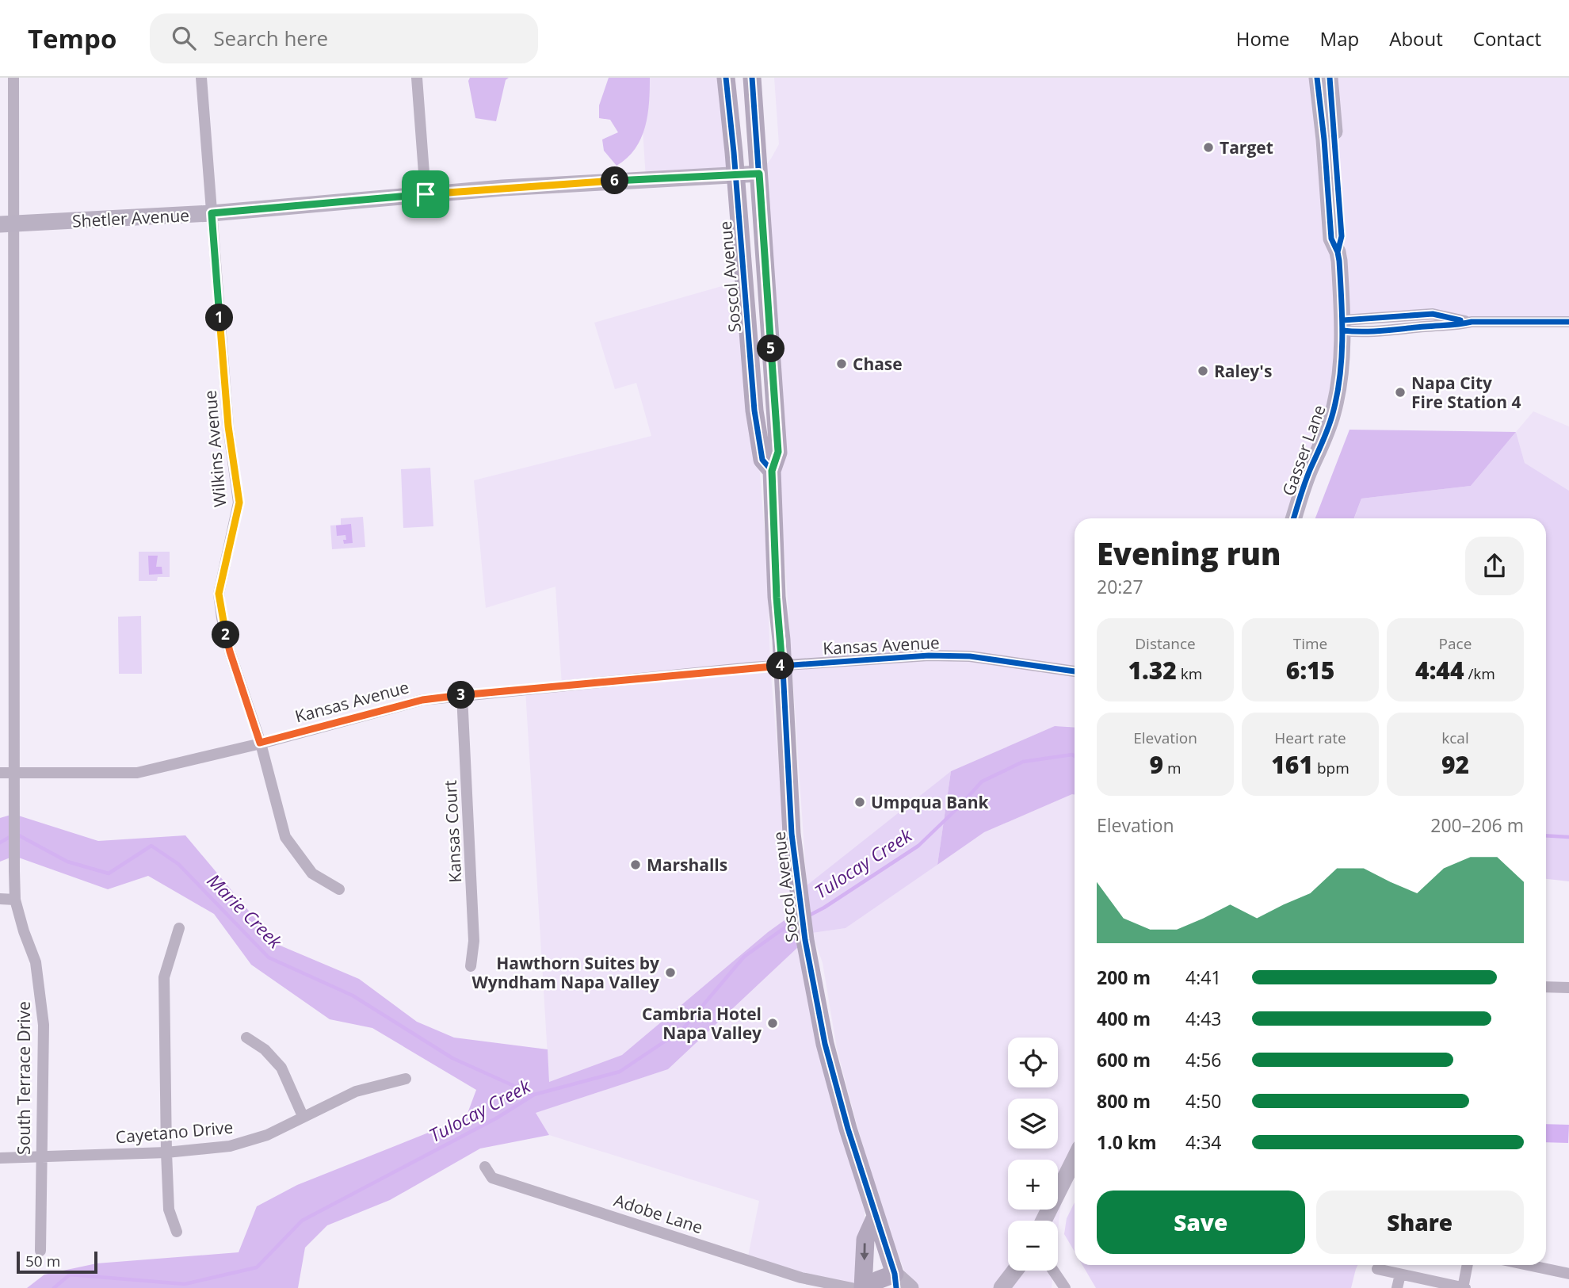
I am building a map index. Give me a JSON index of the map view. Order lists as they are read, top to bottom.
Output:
{
  "streets": {
    "main road": ["Soscol Avenue"],
    "street": [
      "Shetler Avenue",
      "Wilkins Avenue",
      "Gasser Lane",
      "Kansas Avenue",
      "Kansas Court",
      "South Terrace Drive",
      "Cayetano Drive",
      "Adobe Lane"
    ]
  },
  "crossings": [
    ["Shetler Avenue", "Soscol Avenue"],
    ["Shetler Avenue", "Wilkins Avenue"],
    ["Shetler Avenue", "South Terrace Drive"],
    ["Soscol Avenue", "Kansas Avenue"],
    ["Wilkins Avenue", "Kansas Avenue"],
    ["Kansas Avenue", "Kansas Court"],
    ["Kansas Avenue", "South Terrace Drive"],
    ["South Terrace Drive", "Cayetano Drive"]
  ],
  "water": ["Tulocay Creek", "Marie Creek"],
  "places": [
    "Target",
    "Chase",
    "Raley's",
    "Napa City Fire Station 4",
    "Umpqua Bank",
    "Marshalls",
    "Hawthorn Suites by Wyndham Napa Valley",
    "Cambria Hotel Napa Valley"
  ],
  "scale_bar": "50 m",
  "page": {
    "header": "Tempo",
    "search": "Search here",
    "nav": [
      "Home",
      "Map",
      "About",
      "Contact"
    ],
    "pins": [
      "6",
      "1",
      "5",
      "2",
      "4",
      "3"
    ],
    "heading": ["Evening run", "20:27"],
    "stats": [
      ["Distance", "1.32 km"],
      ["Time", "6:15"],
      ["Pace", "4:44 /km"],
      ["Elevation", "9 m"],
      ["Heart rate", "161 bpm"],
      ["kcal", "92"]
    ],
    "chart": ["Elevation", "200–206 m"],
    "list": [
      {
        "name": "200 m",
        "note": "4:41"
      },
      {
        "name": "400 m",
        "note": "4:43"
      },
      {
        "name": "600 m",
        "note": "4:56"
      },
      {
        "name": "800 m",
        "note": "4:50"
      },
      {
        "name": "1.0 km",
        "note": "4:34"
      }
    ],
    "map_buttons": ["+", "−"],
    "buttons": ["Save", "Share"],
    "scale": "50 m"
  }
}
